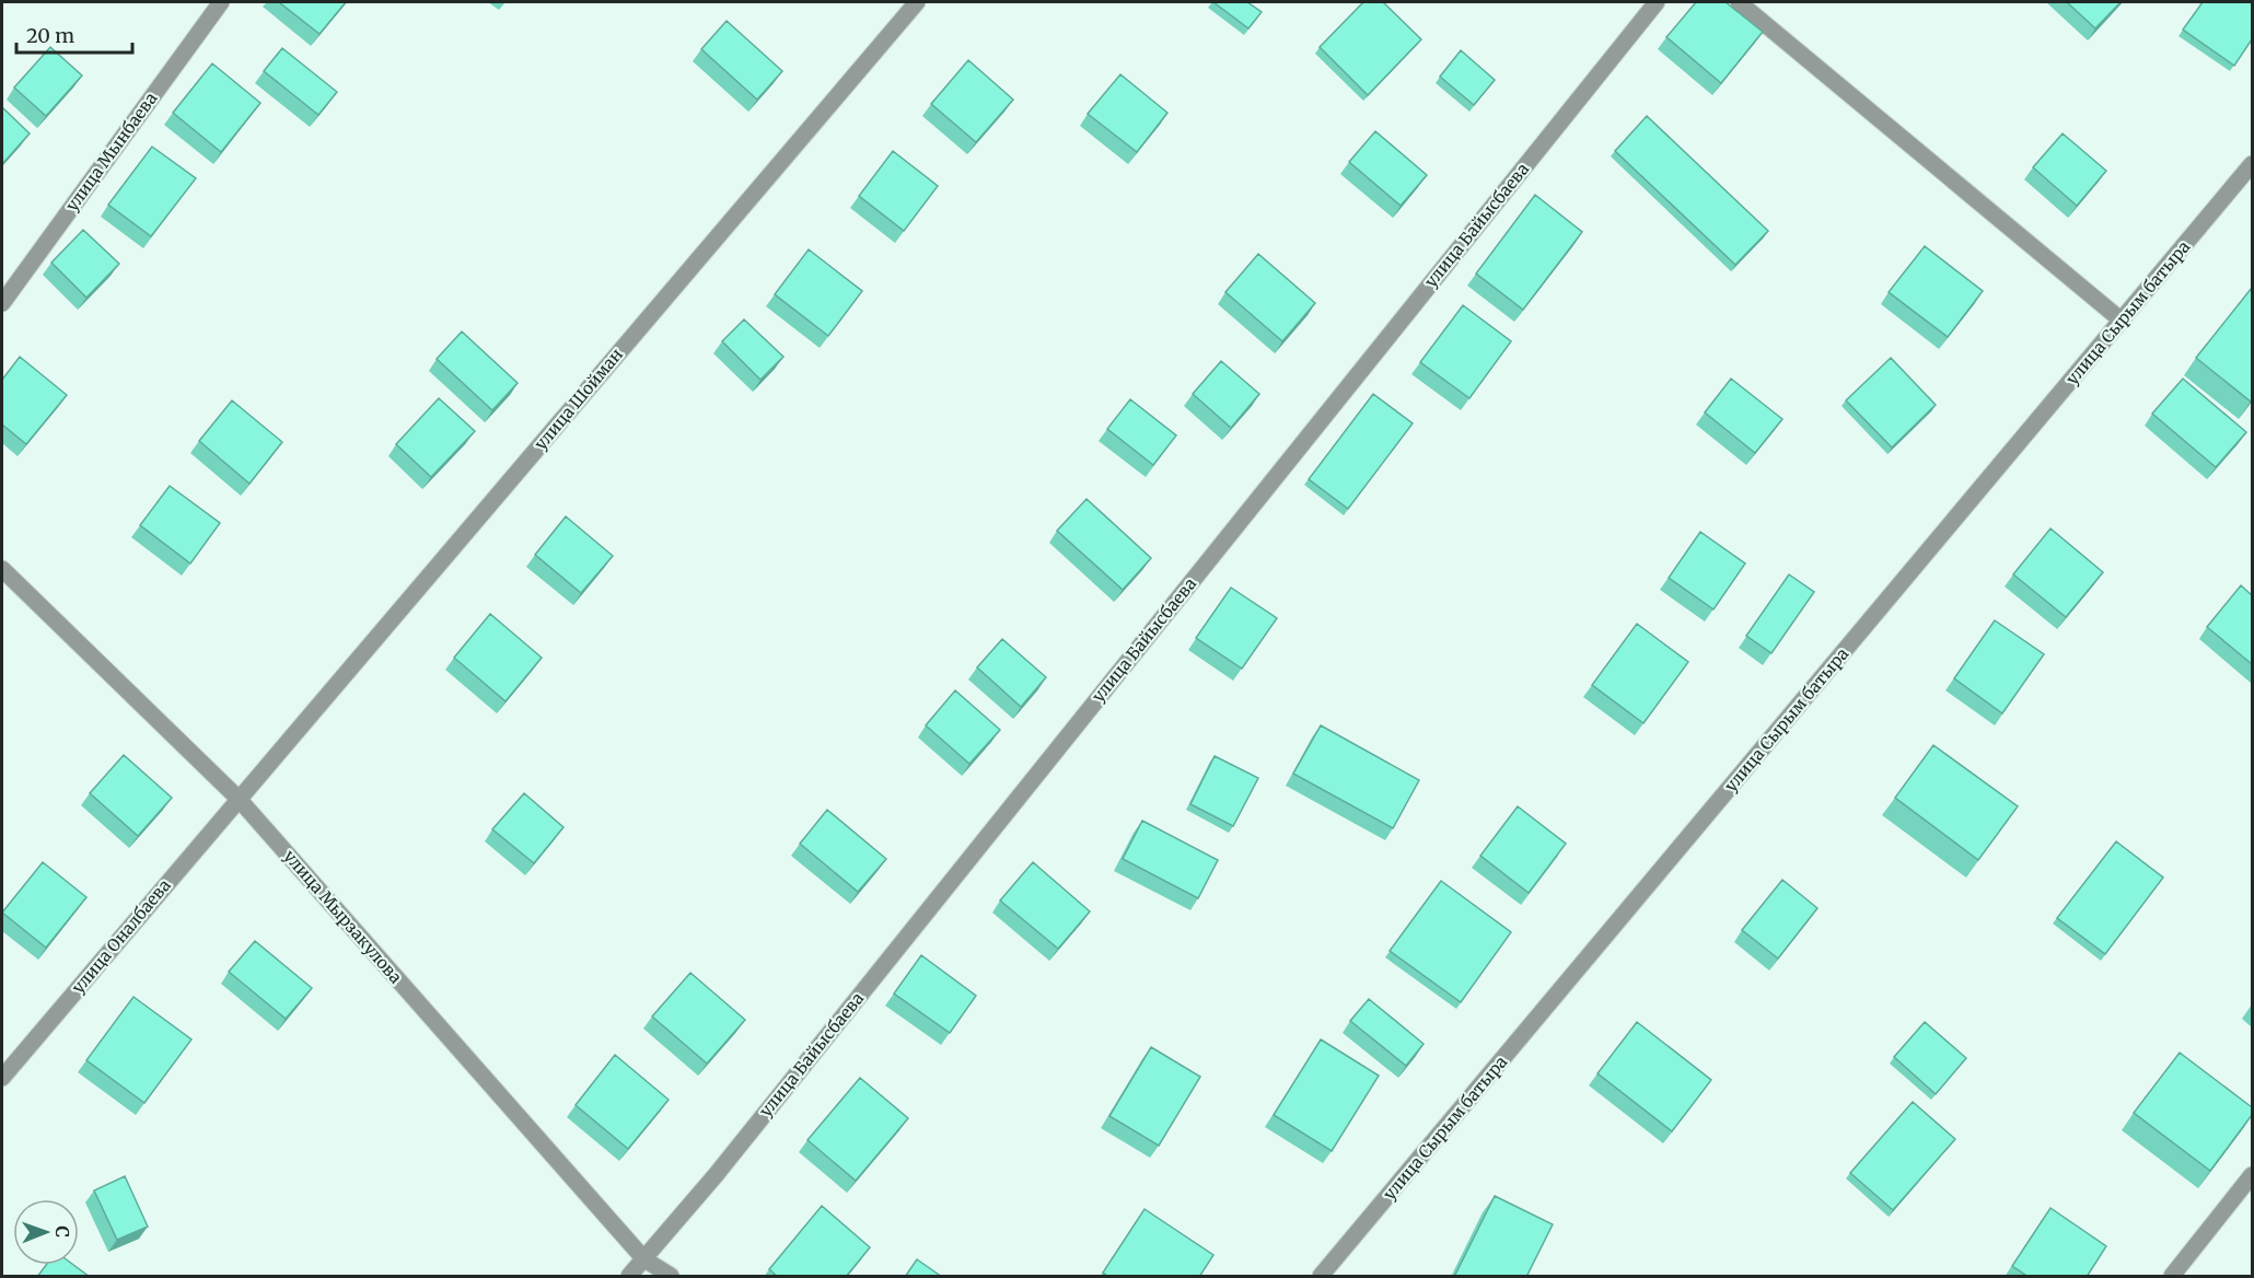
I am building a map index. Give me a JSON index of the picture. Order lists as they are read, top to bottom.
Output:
{
  "streets": {
    "street": [
      "улица Мынбаева",
      "улица Байысбаева",
      "улица Сырым батыра",
      "улица Шойман",
      "улица Мырзакулова",
      "улица Оналбаева"
    ]
  },
  "crossings": [
    ["улица Байысбаева", "улица Мырзакулова"],
    ["улица Шойман", "улица Мырзакулова"],
    ["улица Шойман", "улица Оналбаева"],
    ["улица Мырзакулова", "улица Оналбаева"]
  ],
  "scale_bar": "20 m",
  "north": "right"
}
